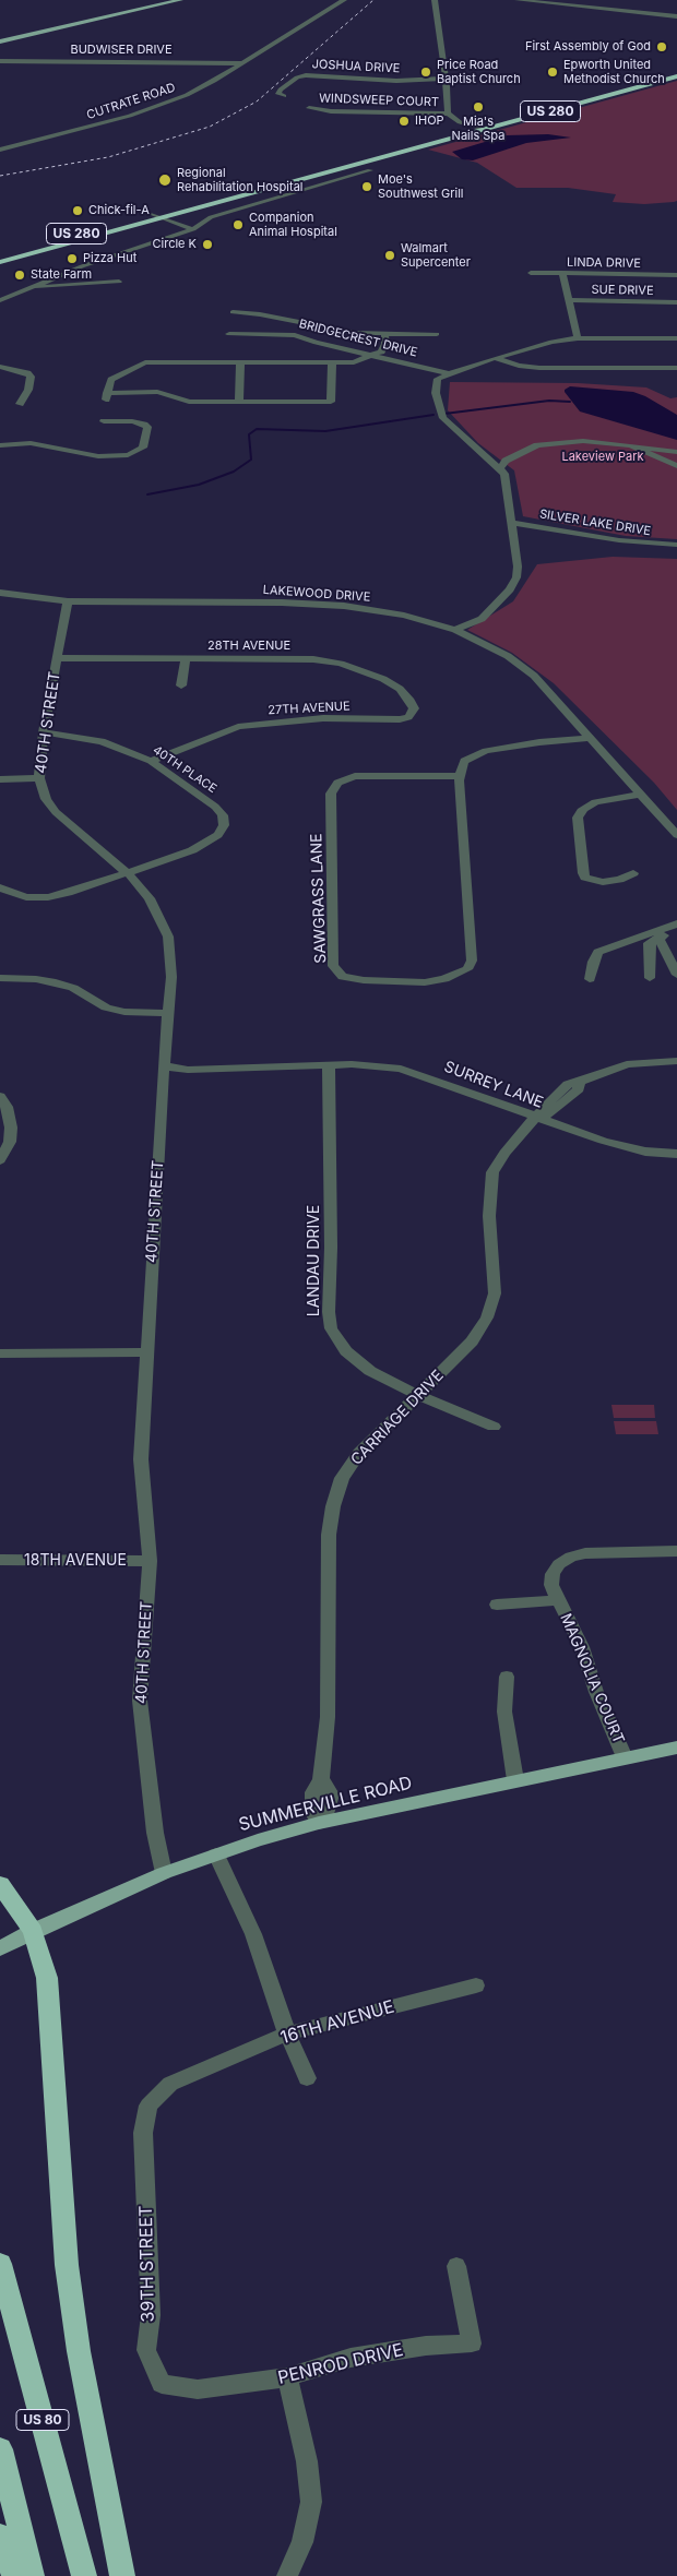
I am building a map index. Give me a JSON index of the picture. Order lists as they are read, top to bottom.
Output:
{
  "streets": {
    "highway": ["US 280", "US 80"],
    "main road": ["SUMMERVILLE ROAD"],
    "street": [
      "BUDWISER DRIVE",
      "JOSHUA DRIVE",
      "WINDSWEEP COURT",
      "CUTRATE ROAD",
      "LINDA DRIVE",
      "SUE DRIVE",
      "BRIDGECREST DRIVE",
      "SILVER LAKE DRIVE",
      "LAKEWOOD DRIVE",
      "28TH AVENUE",
      "27TH AVENUE",
      "40TH STREET",
      "40TH PLACE",
      "SAWGRASS LANE",
      "SURREY LANE",
      "LANDAU DRIVE",
      "CARRIAGE DRIVE",
      "18TH AVENUE",
      "MAGNOLIA COURT",
      "16TH AVENUE",
      "39TH STREET",
      "PENROD DRIVE"
    ]
  },
  "crossings": [
    ["BUDWISER DRIVE", "CUTRATE ROAD"],
    ["LAKEWOOD DRIVE", "40TH STREET"],
    ["28TH AVENUE", "27TH AVENUE"],
    ["28TH AVENUE", "40TH STREET"],
    ["27TH AVENUE", "40TH PLACE"],
    ["40TH STREET", "40TH PLACE"],
    ["40TH STREET", "SURREY LANE"],
    ["40TH STREET", "18TH AVENUE"],
    ["40TH STREET", "SUMMERVILLE ROAD"],
    ["SURREY LANE", "LANDAU DRIVE"],
    ["SURREY LANE", "CARRIAGE DRIVE"],
    ["LANDAU DRIVE", "CARRIAGE DRIVE"],
    ["CARRIAGE DRIVE", "SUMMERVILLE ROAD"],
    ["MAGNOLIA COURT", "SUMMERVILLE ROAD"],
    ["16TH AVENUE", "39TH STREET"],
    ["39TH STREET", "PENROD DRIVE"]
  ],
  "parks": ["Lakeview Park"],
  "places": [
    "First Assembly of God",
    "Price Road Baptist Church",
    "Epworth United Methodist Church",
    "Mia's Nails Spa",
    "IHOP",
    "Regional Rehabilitation Hospital",
    "Moe's Southwest Grill",
    "Chick-fil-A",
    "Companion Animal Hospital",
    "Circle K",
    "Walmart Supercenter",
    "Pizza Hut",
    "State Farm"
  ]
}
